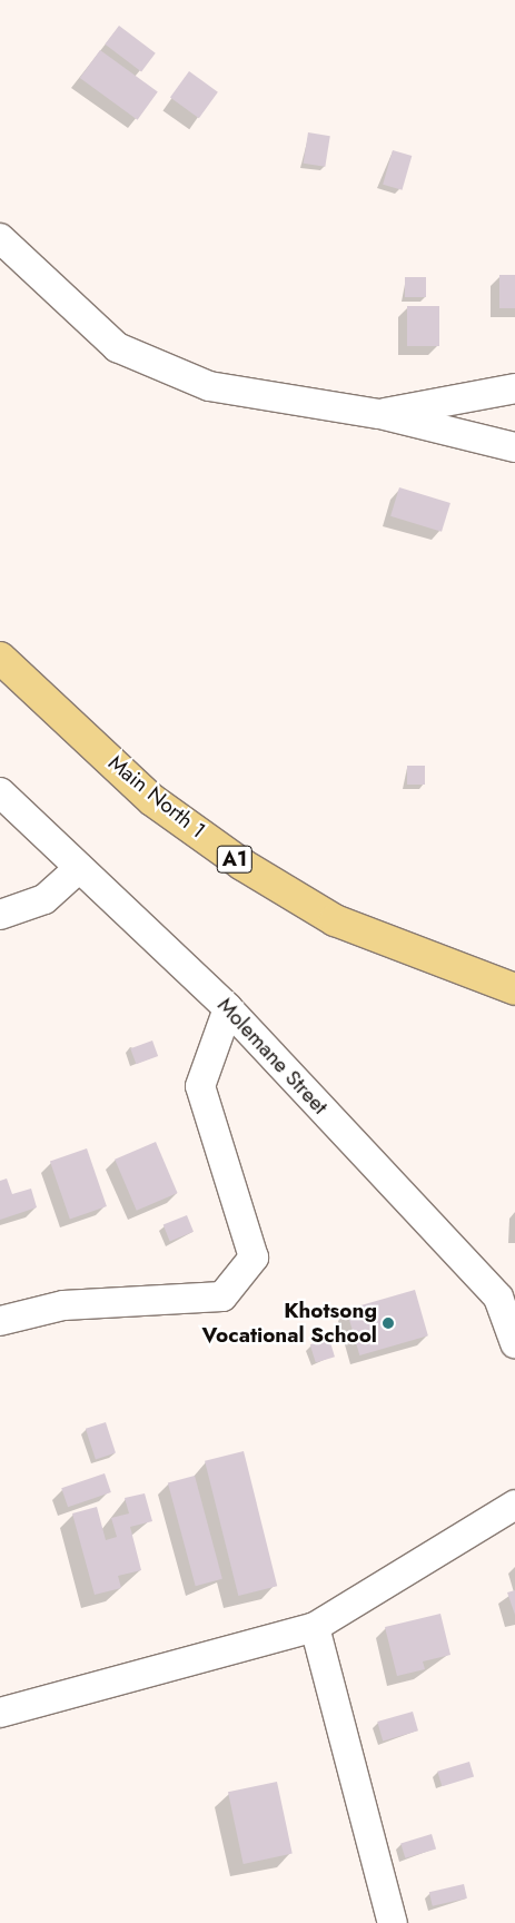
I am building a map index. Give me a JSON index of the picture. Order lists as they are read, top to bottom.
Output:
{
  "streets": {
    "main road": ["Main North 1", "A1"],
    "street": ["Molemane Street"]
  },
  "places": ["Khotsong Vocational School"]
}
